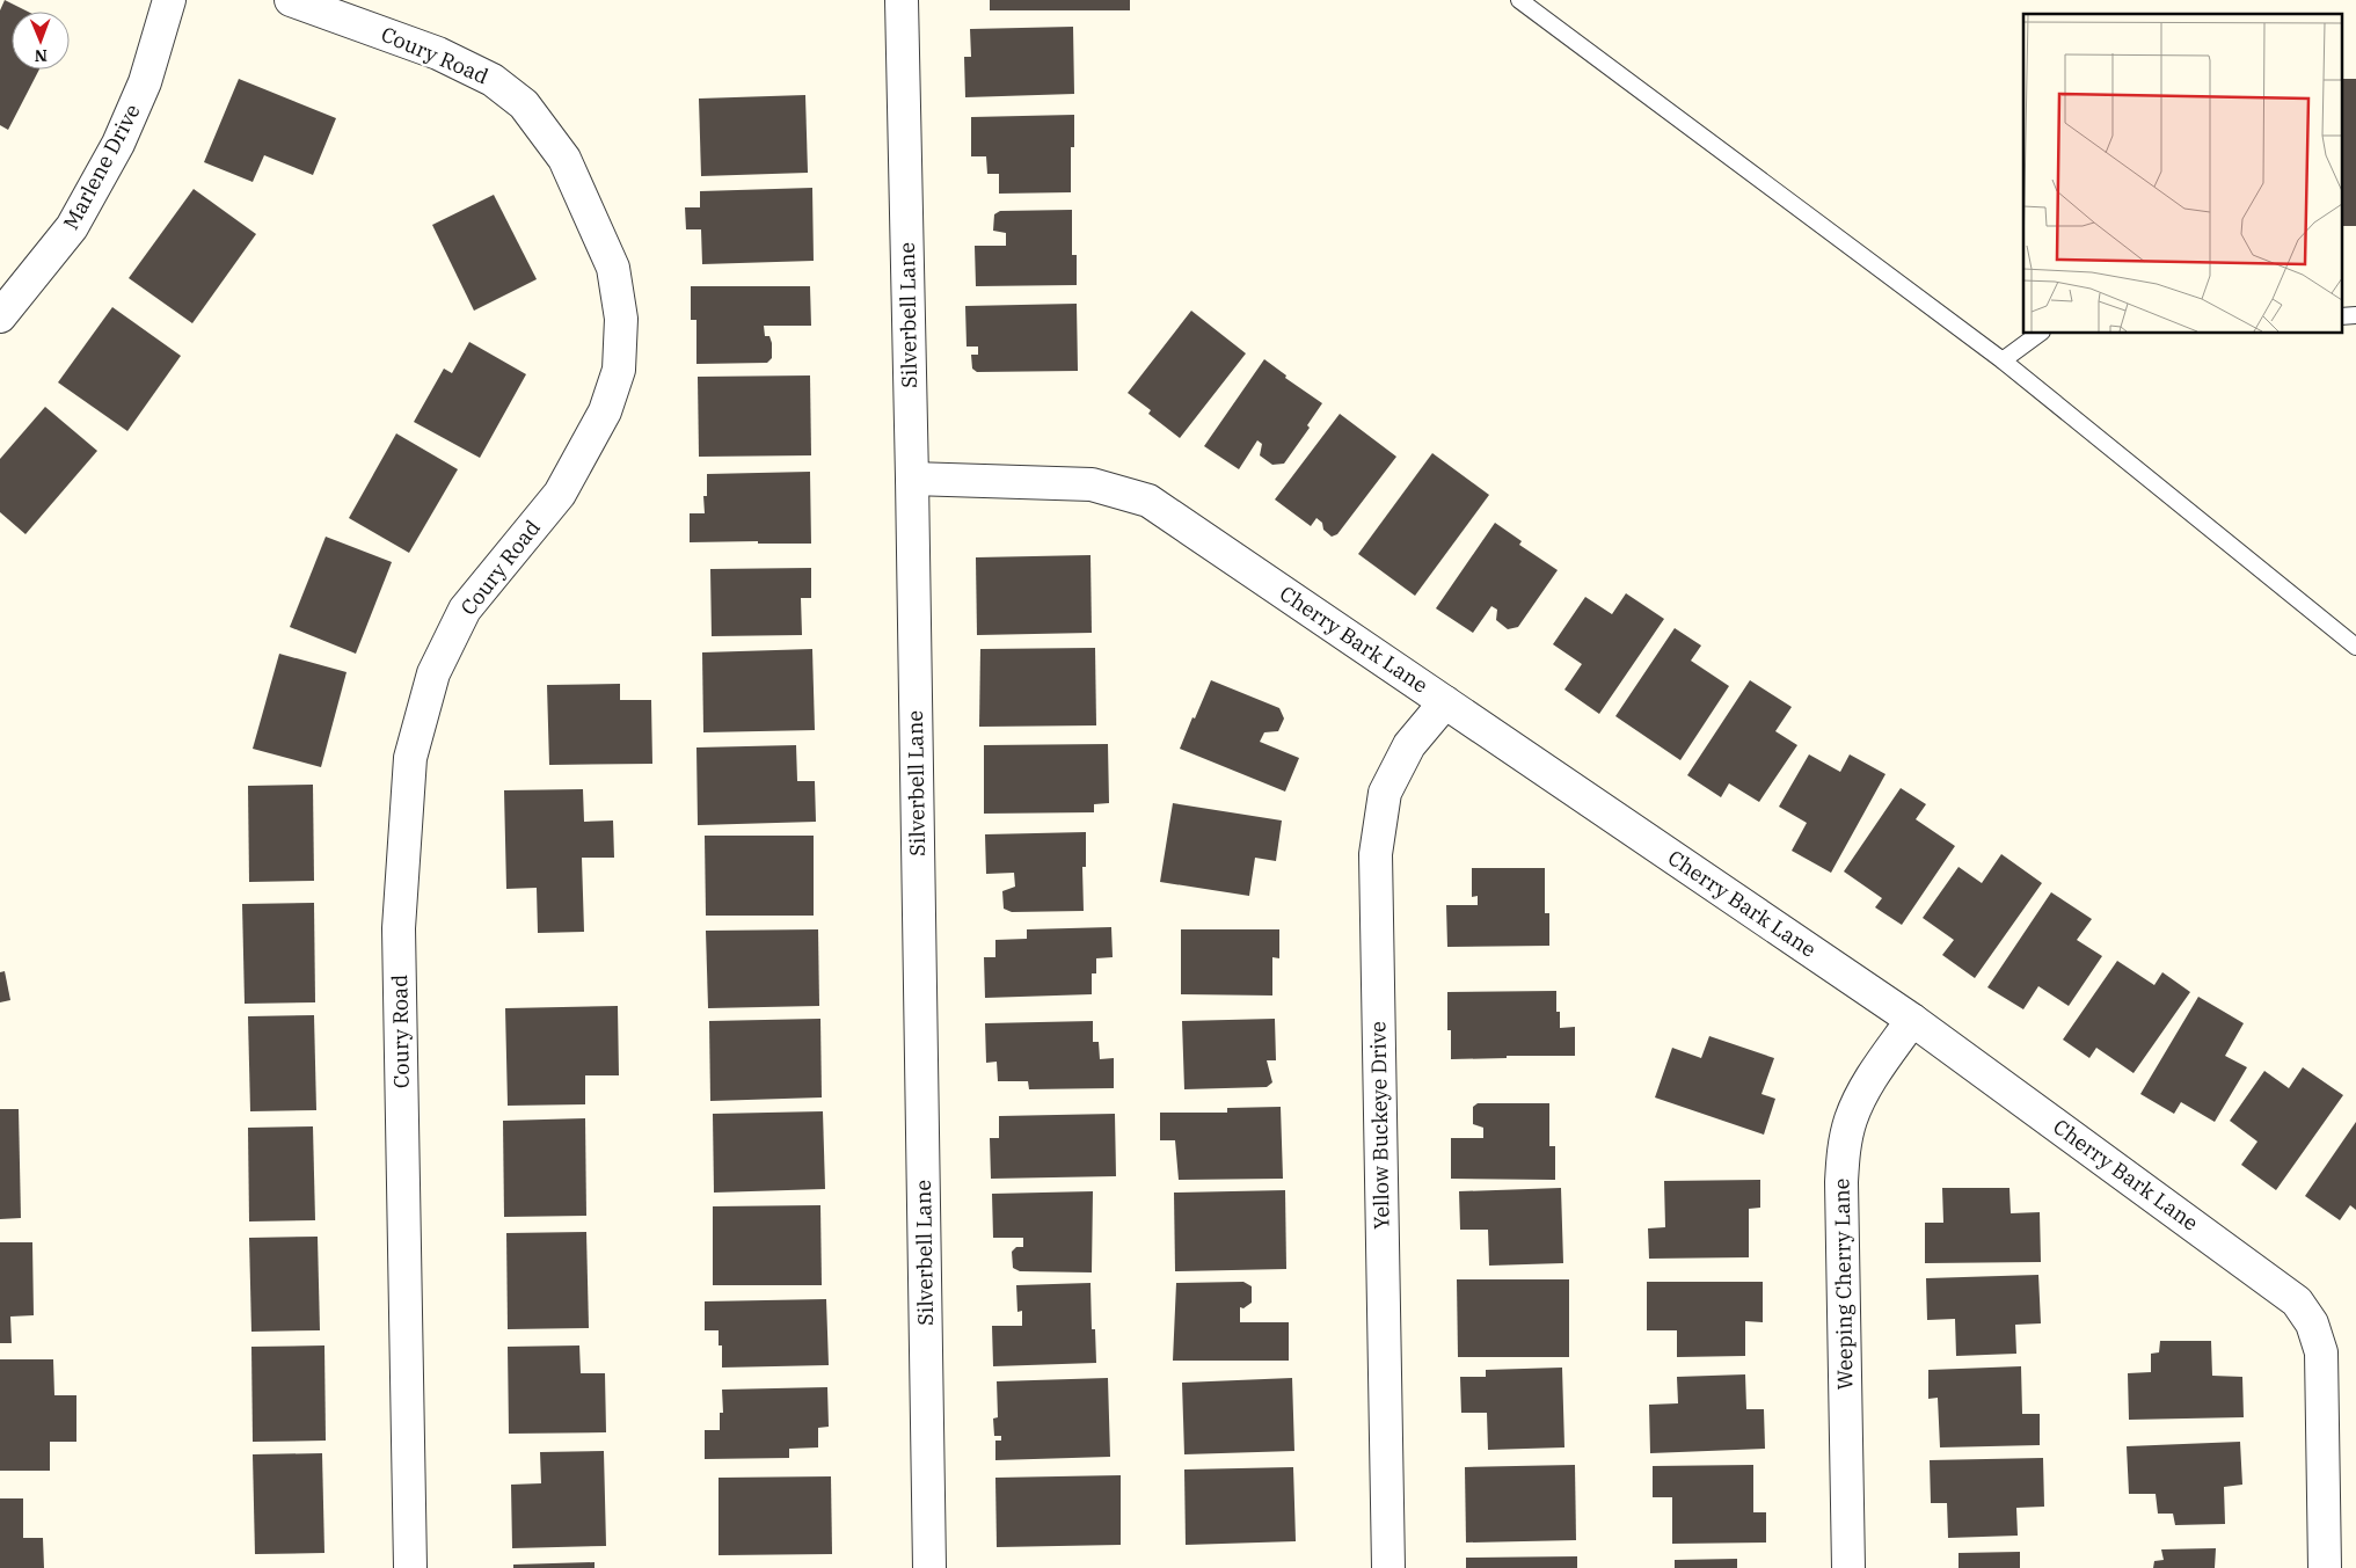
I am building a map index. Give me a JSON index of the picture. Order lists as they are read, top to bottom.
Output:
{
  "streets": {
    "street": [
      "Coury Road",
      "Marlene Drive",
      "Silverbell Lane",
      "Cherry Bark Lane",
      "Yellow Buckeye Drive",
      "Weeping Cherry Lane"
    ]
  },
  "crossings": [
    ["Silverbell Lane", "Cherry Bark Lane"],
    ["Cherry Bark Lane", "Yellow Buckeye Drive"],
    ["Cherry Bark Lane", "Weeping Cherry Lane"]
  ],
  "north": "bottom"
}
